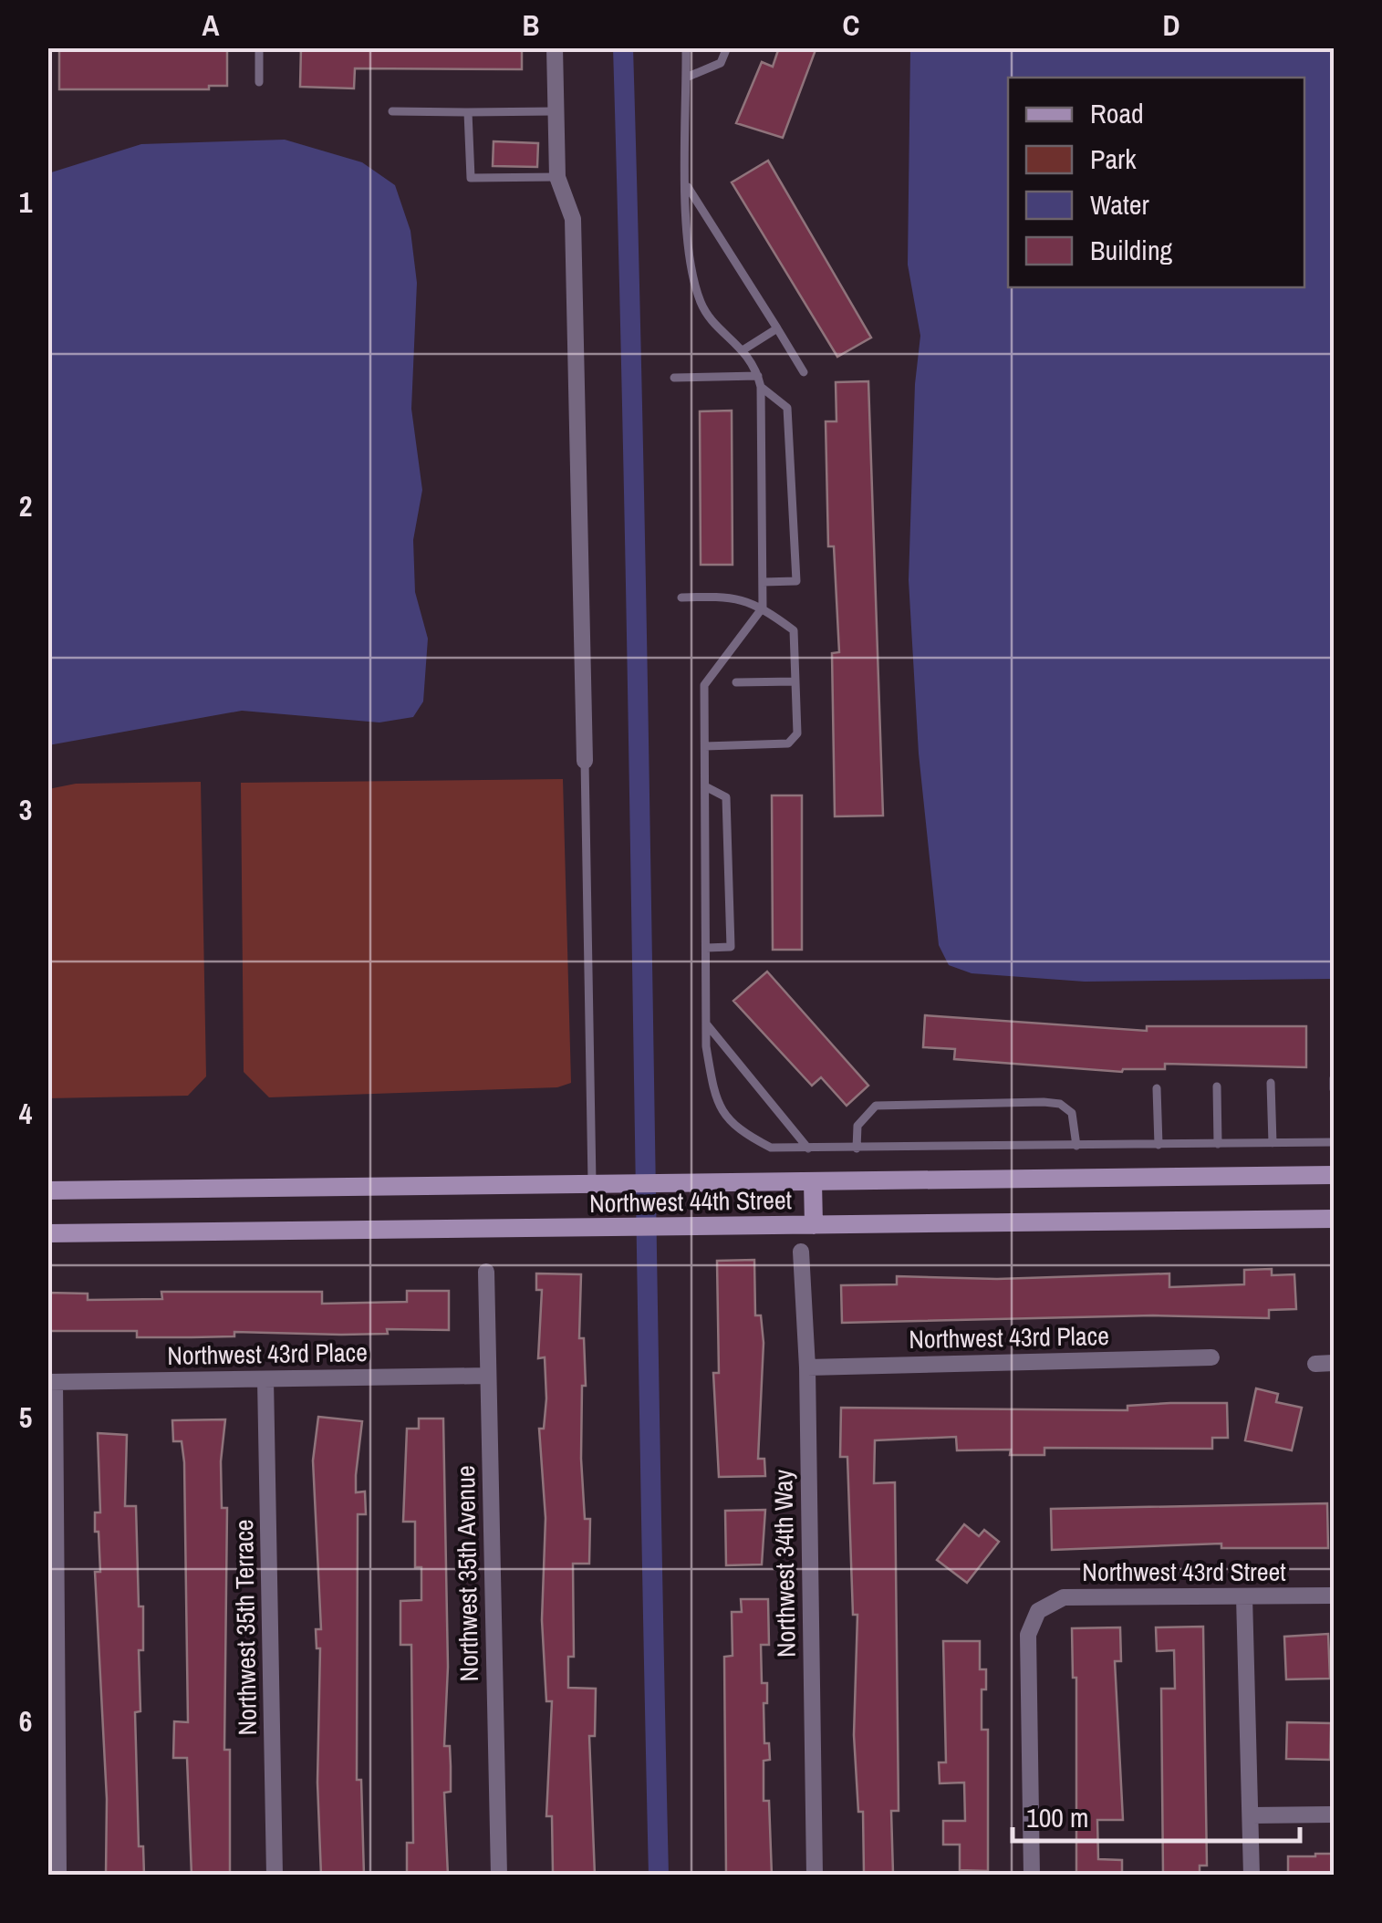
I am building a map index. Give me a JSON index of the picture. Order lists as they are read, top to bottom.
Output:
{
  "streets": {
    "street": [
      "Northwest 44th Street",
      "Northwest 43rd Place",
      "Northwest 34th Way",
      "Northwest 43rd Street",
      "Northwest 35th Avenue",
      "Northwest 35th Terrace"
    ]
  },
  "crossings": [
    ["Northwest 43rd Place", "Northwest 34th Way"],
    ["Northwest 43rd Place", "Northwest 35th Avenue"],
    ["Northwest 43rd Place", "Northwest 35th Terrace"]
  ],
  "legend": [
    "Road",
    "Park",
    "Water",
    "Building"
  ],
  "scale_bar": "100 m",
  "grid": {
    "columns": [
      "A",
      "B",
      "C",
      "D"
    ],
    "rows": [
      "1",
      "2",
      "3",
      "4",
      "5",
      "6"
    ]
  }
}
